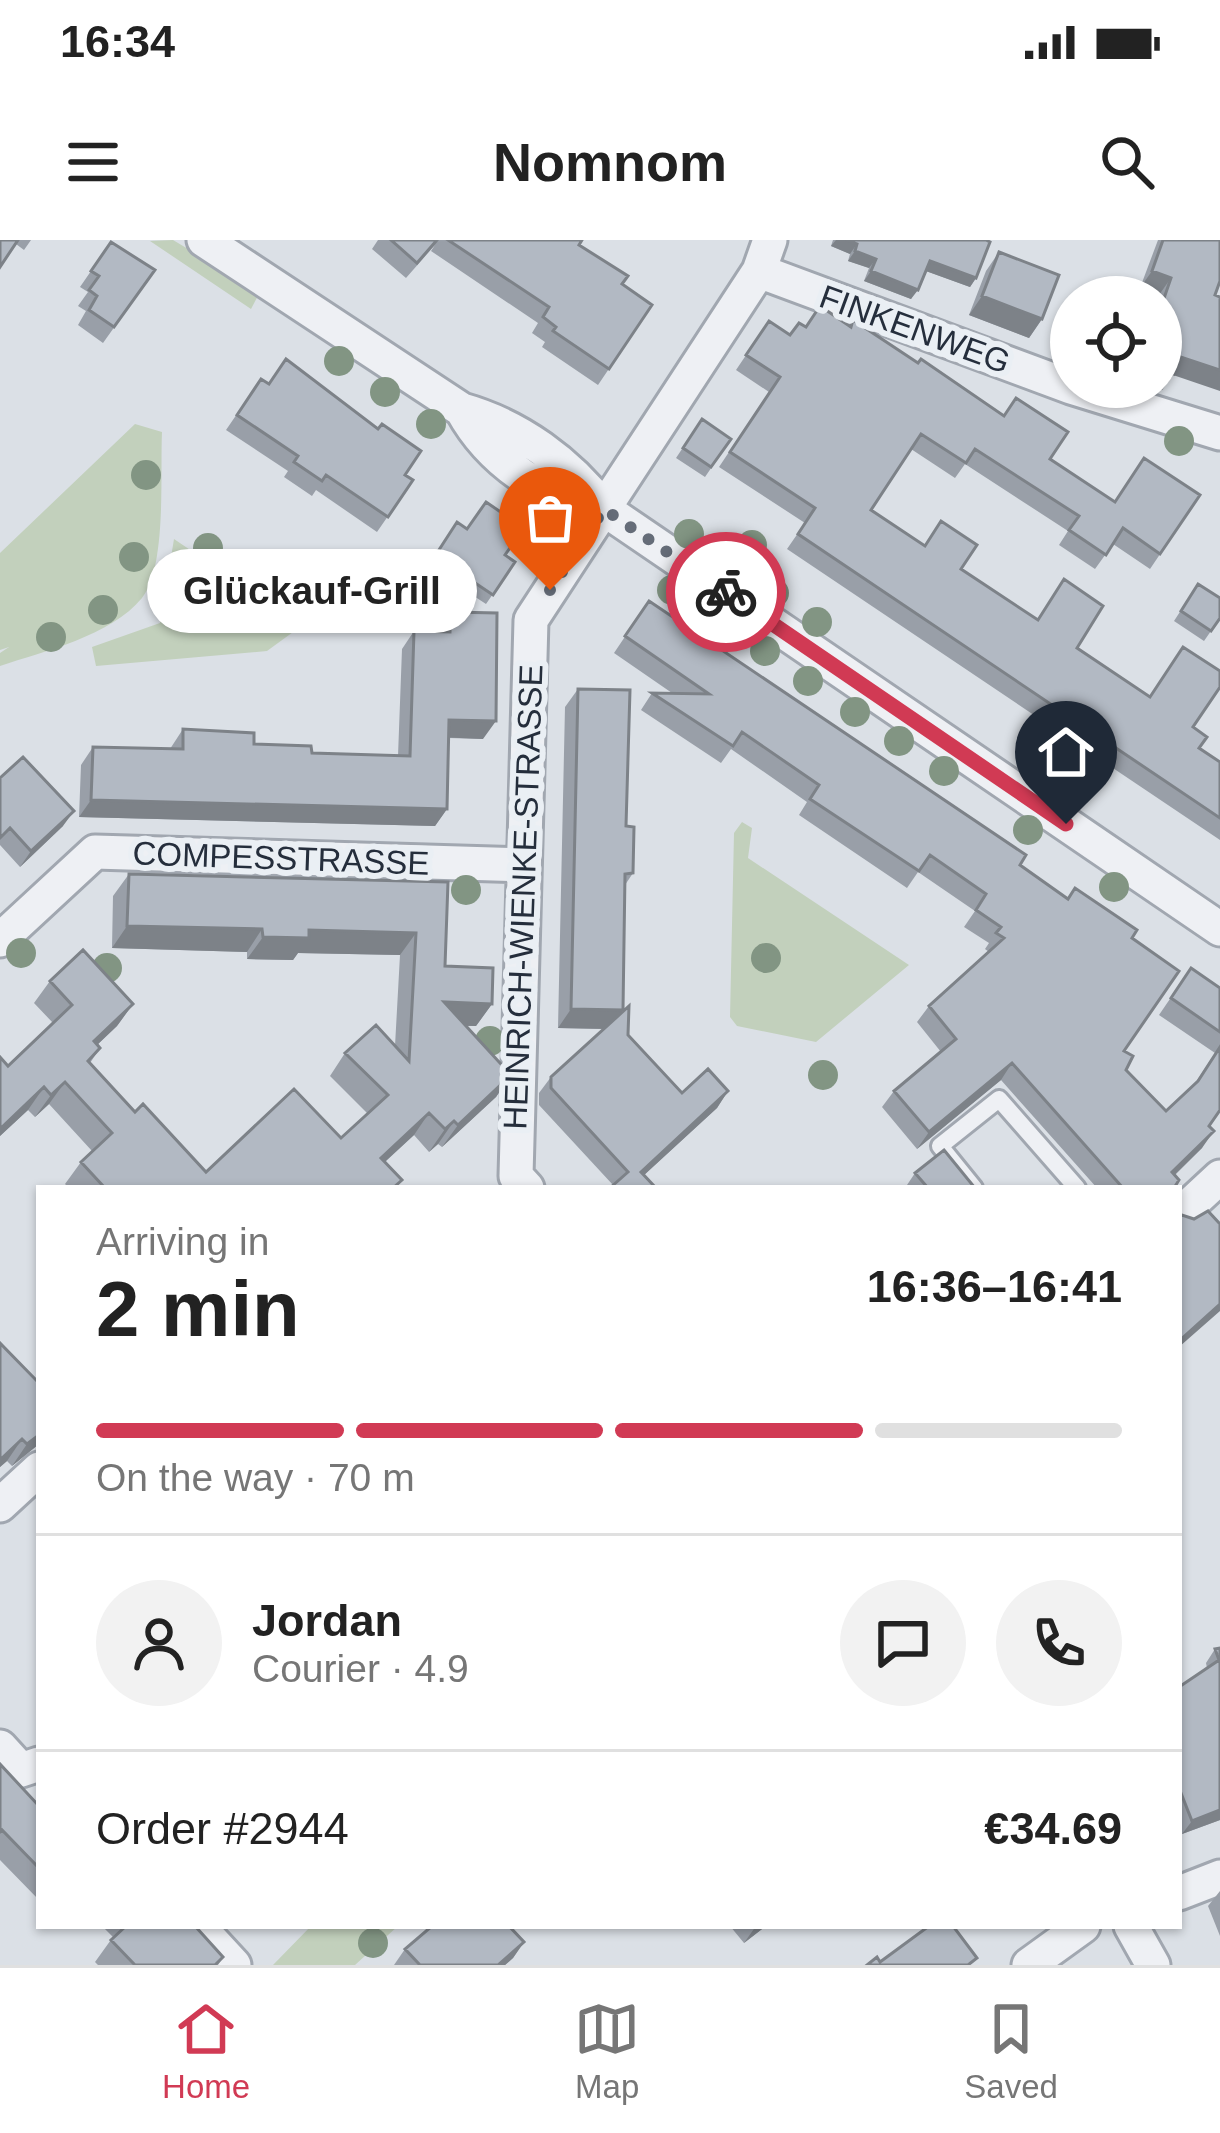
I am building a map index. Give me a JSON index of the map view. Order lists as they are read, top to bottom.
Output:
{
  "streets": {
    "street": ["FINKENWEG", "COMPESSTRASSE", "HEINRICH-WIENKE-STRASSE"]
  },
  "crossings": [
    ["FINKENWEG", "HEINRICH-WIENKE-STRASSE"],
    ["COMPESSTRASSE", "HEINRICH-WIENKE-STRASSE"]
  ],
  "places": ["Glückauf-Grill"],
  "page": {
    "status": "16:34",
    "header": "Nomnom",
    "bubble": "Glückauf-Grill",
    "heading": ["2 min", "Arriving in", "16:36–16:41"],
    "panel": [
      "Jordan",
      "Courier · 4.9",
      "Order #2944",
      "€34.69"
    ],
    "bar": "On the way · 70 m",
    "tabs": ["Home", "Map", "Saved"]
  }
}
